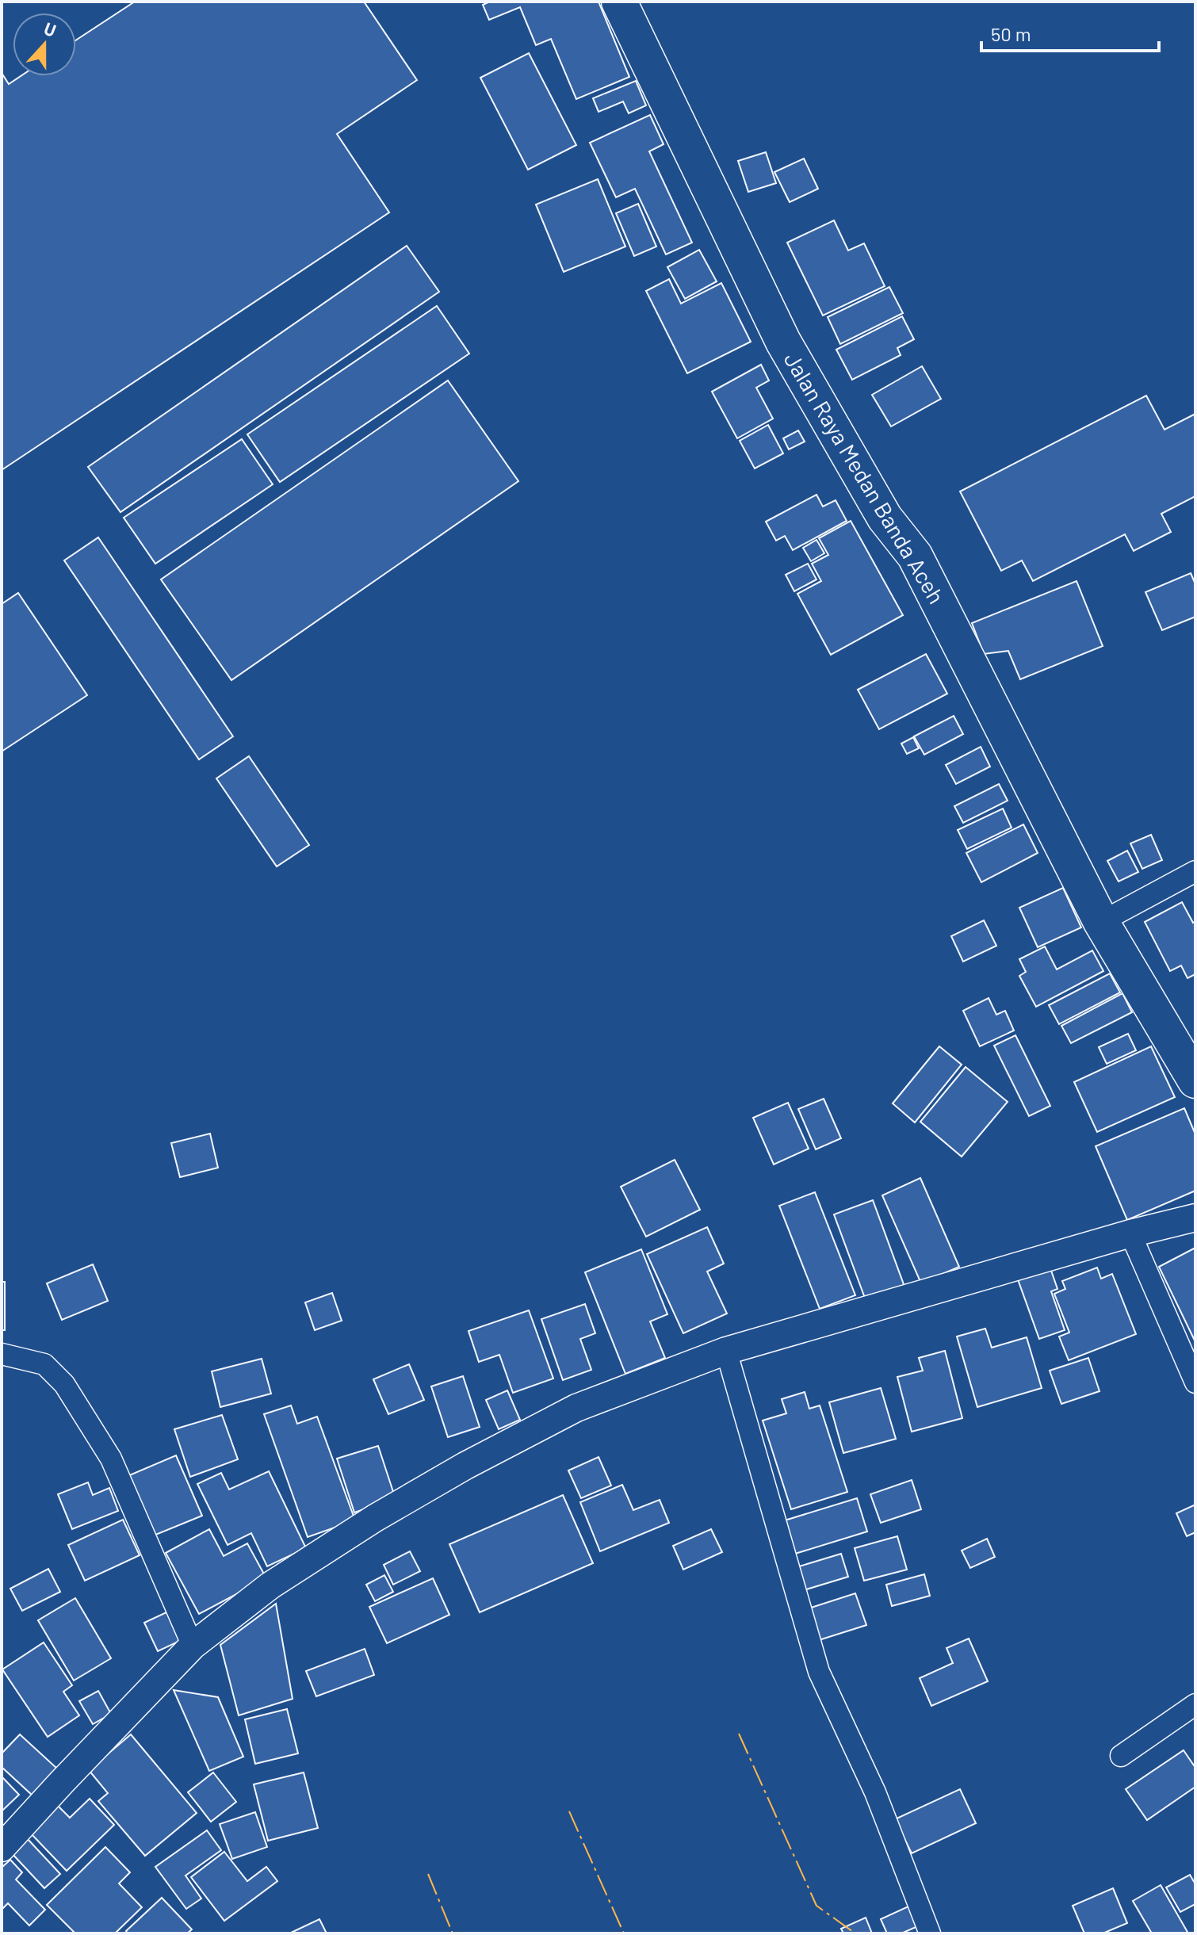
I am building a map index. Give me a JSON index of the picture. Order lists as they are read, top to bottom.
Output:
{
  "streets": {
    "highway": ["Jalan Raya Medan Banda Aceh"]
  },
  "scale_bar": "50 m",
  "north": "top"
}
